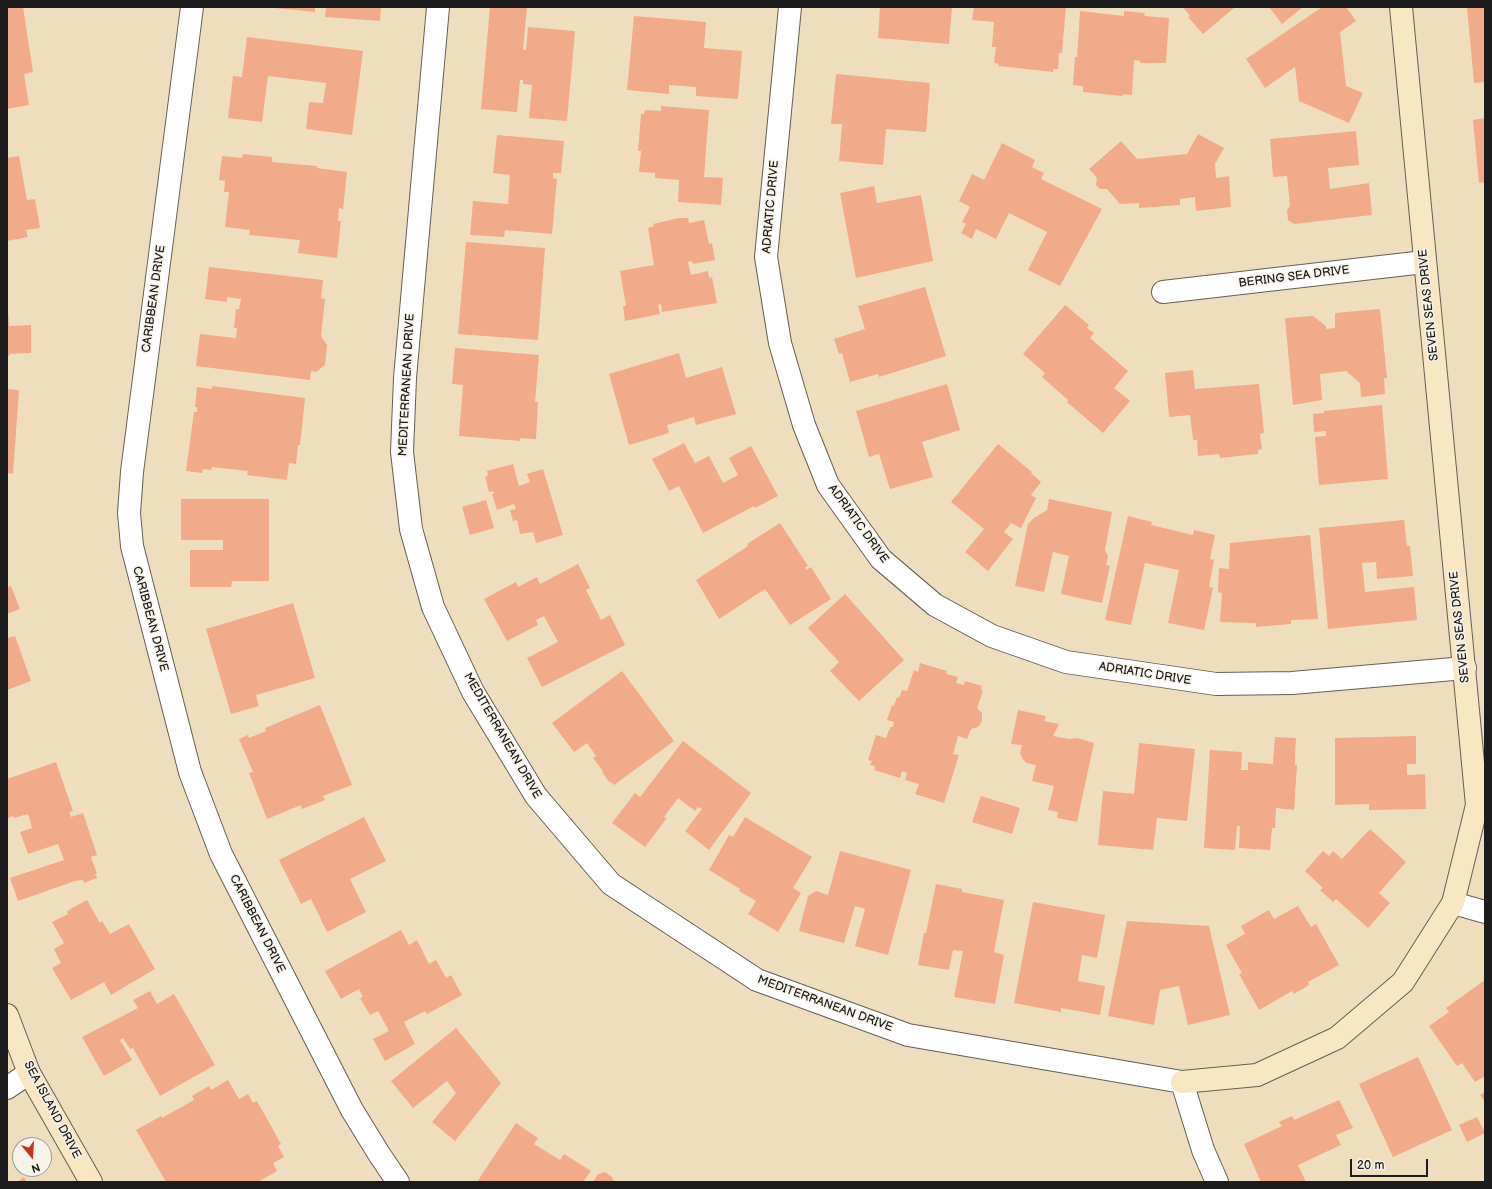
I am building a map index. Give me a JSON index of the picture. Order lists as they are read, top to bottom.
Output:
{
  "streets": {
    "street": [
      "ADRIATIC DRIVE",
      "BERING SEA DRIVE",
      "CARIBBEAN DRIVE",
      "SEVEN SEAS DRIVE",
      "MEDITERRANEAN DRIVE",
      "SEA ISLAND DRIVE"
    ]
  },
  "crossings": [
    ["ADRIATIC DRIVE", "SEVEN SEAS DRIVE"],
    ["BERING SEA DRIVE", "SEVEN SEAS DRIVE"],
    ["SEVEN SEAS DRIVE", "MEDITERRANEAN DRIVE"]
  ],
  "scale_bar": "20 m",
  "north": "bottom"
}
